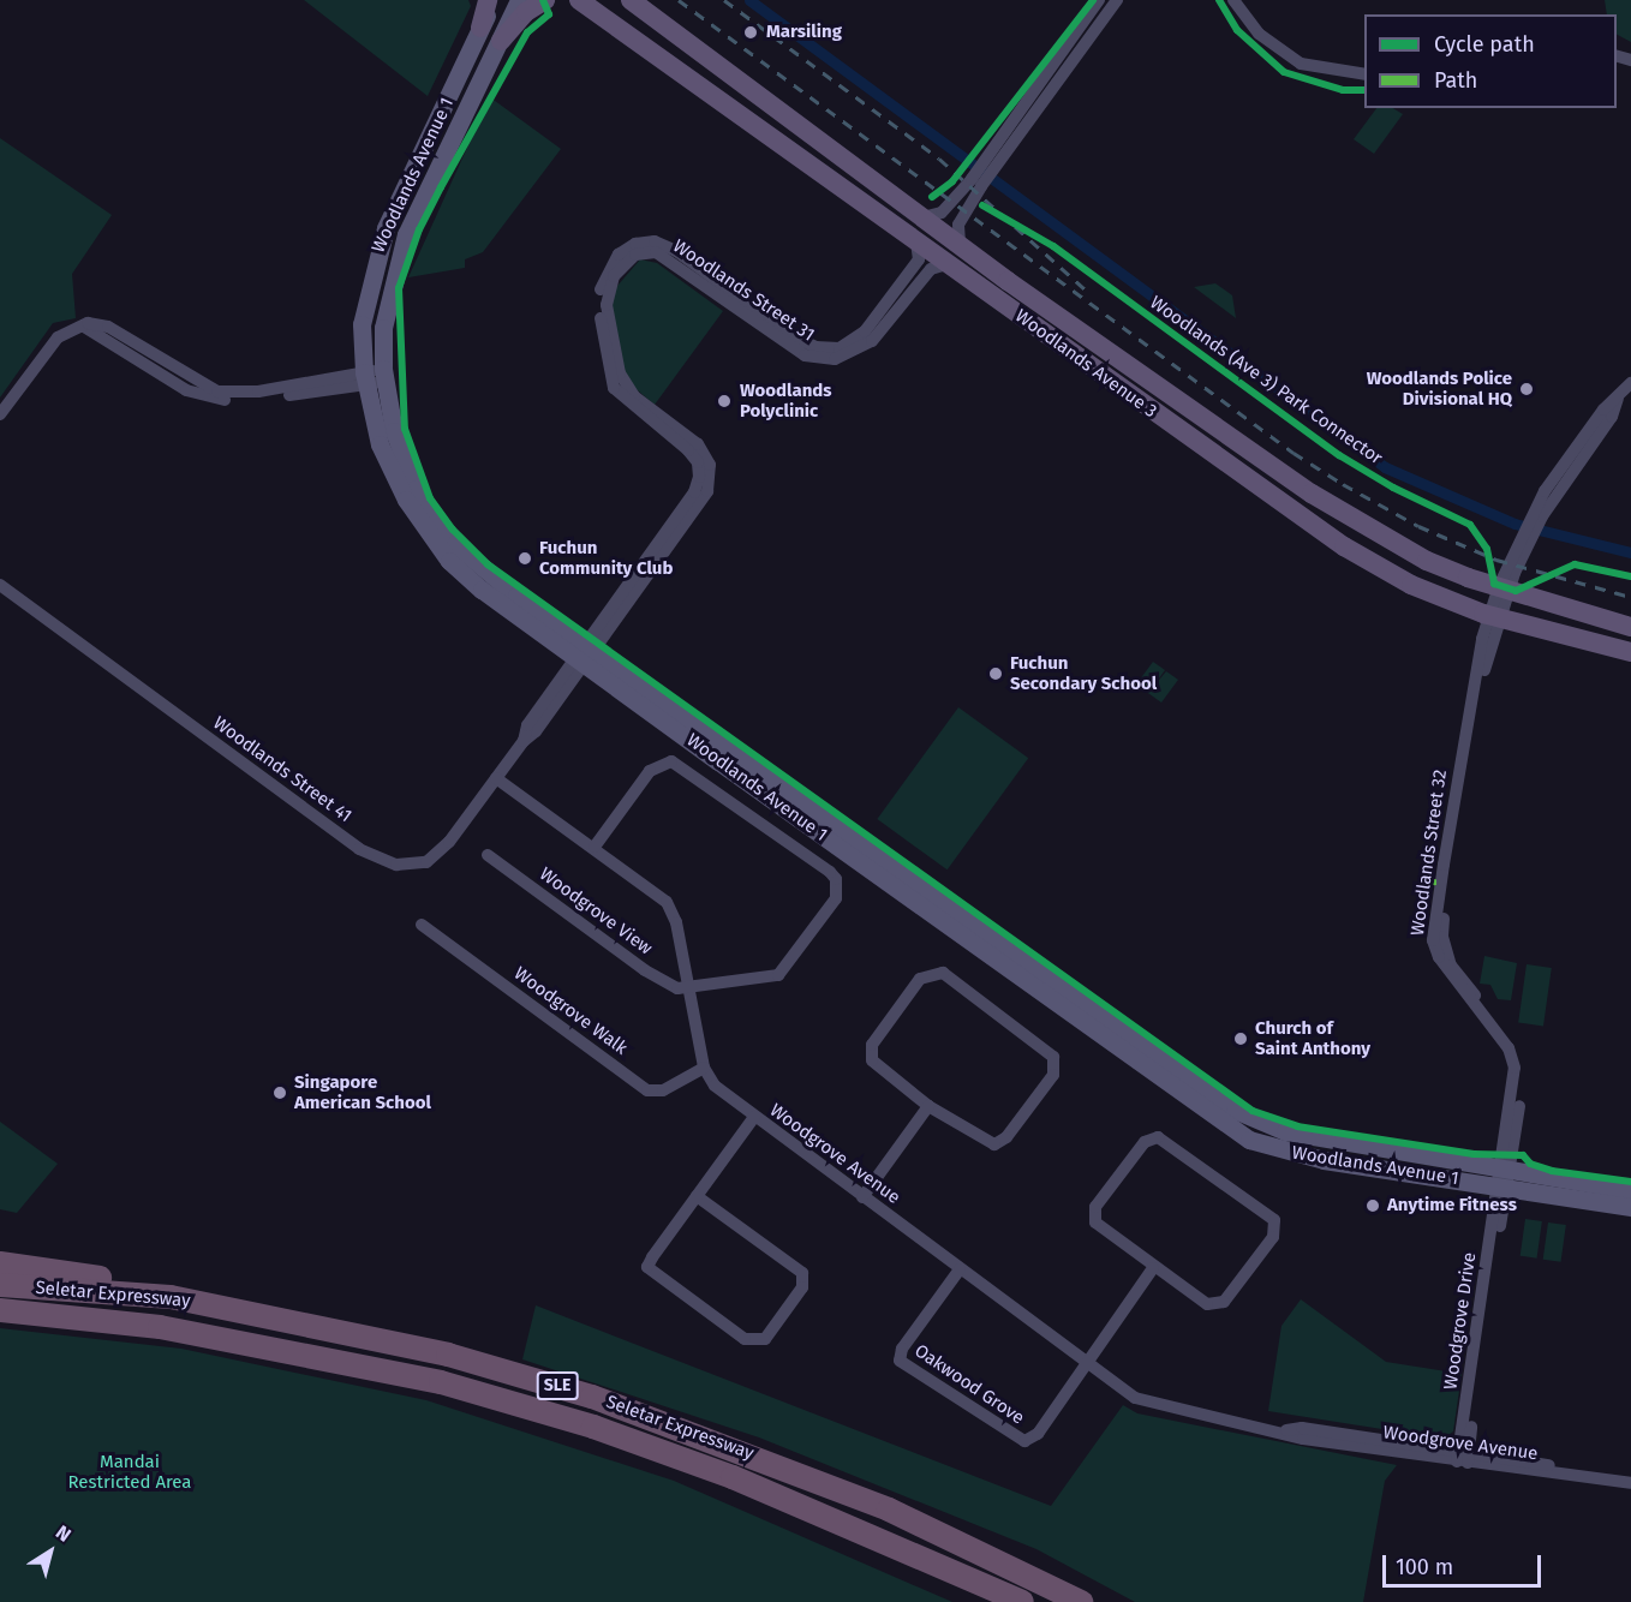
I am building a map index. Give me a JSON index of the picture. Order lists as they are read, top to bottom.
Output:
{
  "streets": {
    "highway": ["Seletar Expressway", "SLE"],
    "main road": ["Woodlands Avenue 1", "Woodlands Avenue 3"],
    "street": [
      "Woodlands Street 31",
      "Woodlands Street 41",
      "Woodlands Street 32",
      "Woodgrove View",
      "Woodgrove Walk",
      "Woodgrove Avenue",
      "Woodgrove Drive",
      "Oakwood Grove"
    ],
    "cycle path": ["Woodlands (Ave 3) Park Connector"]
  },
  "crossings": [
    ["Woodlands Avenue 1", "Woodlands Street 31"],
    ["Woodlands Avenue 1", "Woodlands Street 41"],
    ["Woodlands Avenue 1", "Woodlands Street 32"],
    ["Woodlands Avenue 1", "Woodgrove Drive"],
    ["Woodlands Street 31", "Woodlands Avenue 3"],
    ["Woodlands Street 31", "Woodlands Street 41"],
    ["Woodlands Avenue 3", "Woodlands Street 32"],
    ["Woodlands Street 41", "Woodgrove Avenue"],
    ["Woodlands Street 32", "Woodgrove Drive"],
    ["Woodgrove View", "Woodgrove Avenue"],
    ["Woodgrove Walk", "Woodgrove Avenue"],
    ["Woodgrove Avenue", "Woodgrove Drive"],
    ["Woodgrove Avenue", "Oakwood Grove"]
  ],
  "parks": ["Mandai Restricted Area"],
  "places": [
    "Marsiling",
    "Woodlands Police Divisional HQ",
    "Woodlands Polyclinic",
    "Fuchun Community Club",
    "Fuchun Secondary School",
    "Church of Saint Anthony",
    "Singapore American School",
    "Anytime Fitness"
  ],
  "legend": ["Cycle path", "Path"],
  "scale_bar": "100 m",
  "north": "top right"
}
